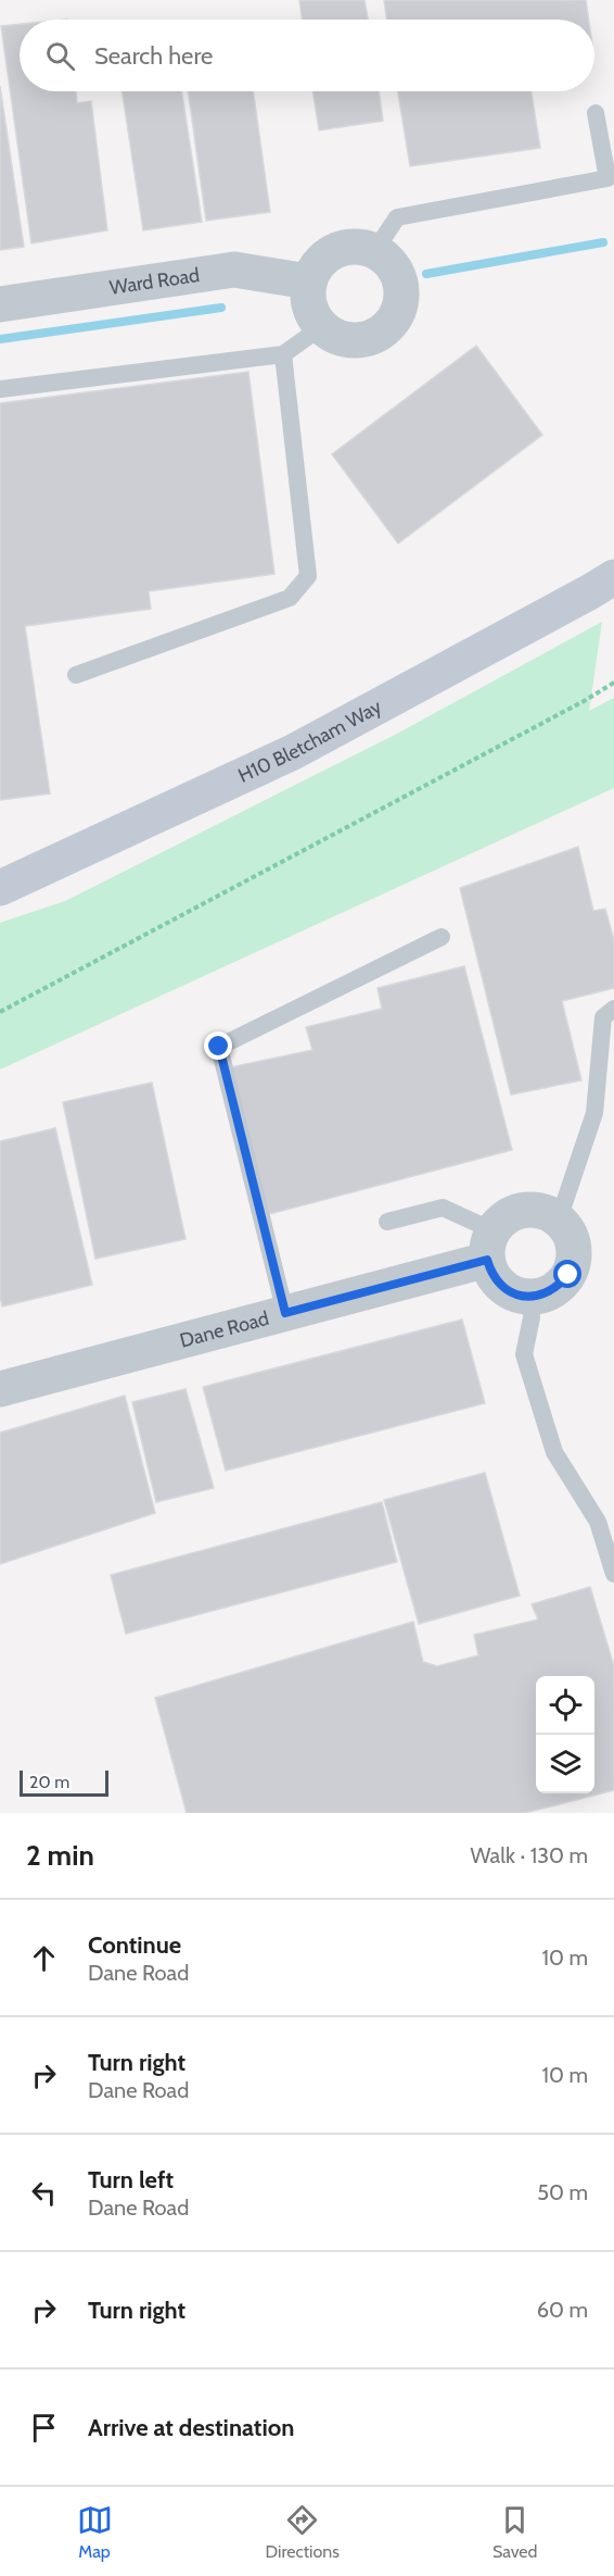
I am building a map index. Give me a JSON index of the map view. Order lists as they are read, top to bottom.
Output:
{
  "streets": {
    "street": ["Ward Road", "H10 Bletcham Way", "Dane Road"]
  },
  "scale_bar": "20 m",
  "page": {
    "search": "Search here",
    "scale": "20 m",
    "heading": ["2 min", "Walk · 130 m"],
    "list": [
      ["Continue", "Dane Road", "10 m"],
      ["Turn right", "Dane Road", "10 m"],
      ["Turn left", "Dane Road", "50 m"],
      ["Turn right", "60 m"],
      "Arrive at destination"
    ],
    "nav": ["Map", "Directions", "Saved"]
  }
}
